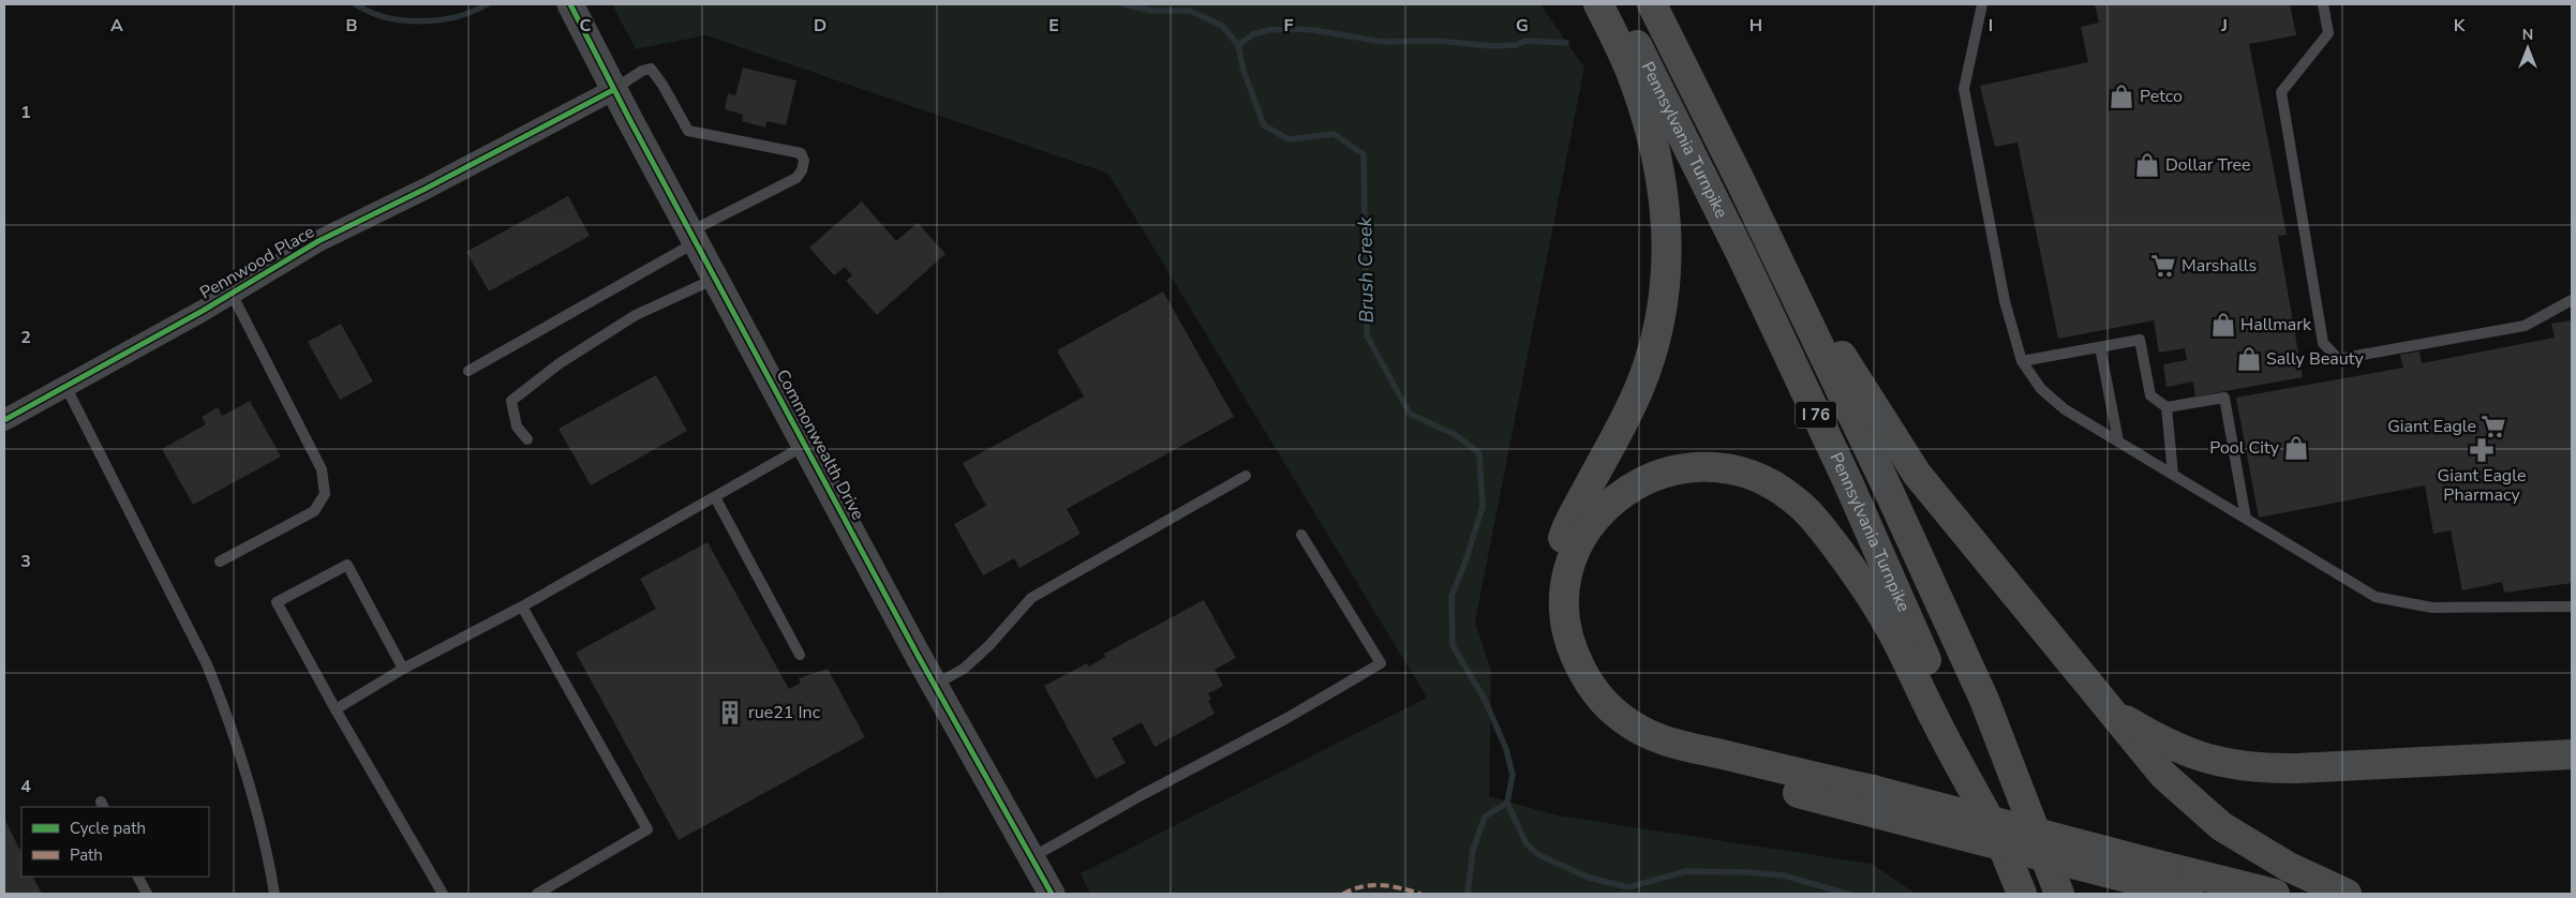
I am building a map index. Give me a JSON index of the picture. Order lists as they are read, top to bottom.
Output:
{
  "streets": {
    "highway": ["Pennsylvania Turnpike", "I 76"],
    "street": ["Pennwood Place", "Commonwealth Drive"]
  },
  "crossings": [
    ["Pennwood Place", "Commonwealth Drive"]
  ],
  "water": ["Brush Creek"],
  "places": {
    "shop": [
      "Petco",
      "Dollar Tree",
      "Hallmark",
      "Sally Beauty",
      "Pool City"
    ],
    "supermarket": ["Marshalls", "Giant Eagle"],
    "pharmacy": ["Giant Eagle Pharmacy"],
    "building": ["rue21 Inc"]
  },
  "legend": ["Cycle path", "Path"],
  "north": "top",
  "grid": {
    "columns": [
      "A",
      "B",
      "C",
      "D",
      "E",
      "F",
      "G",
      "H",
      "I",
      "J",
      "K"
    ],
    "rows": [
      "1",
      "2",
      "3",
      "4"
    ]
  }
}
